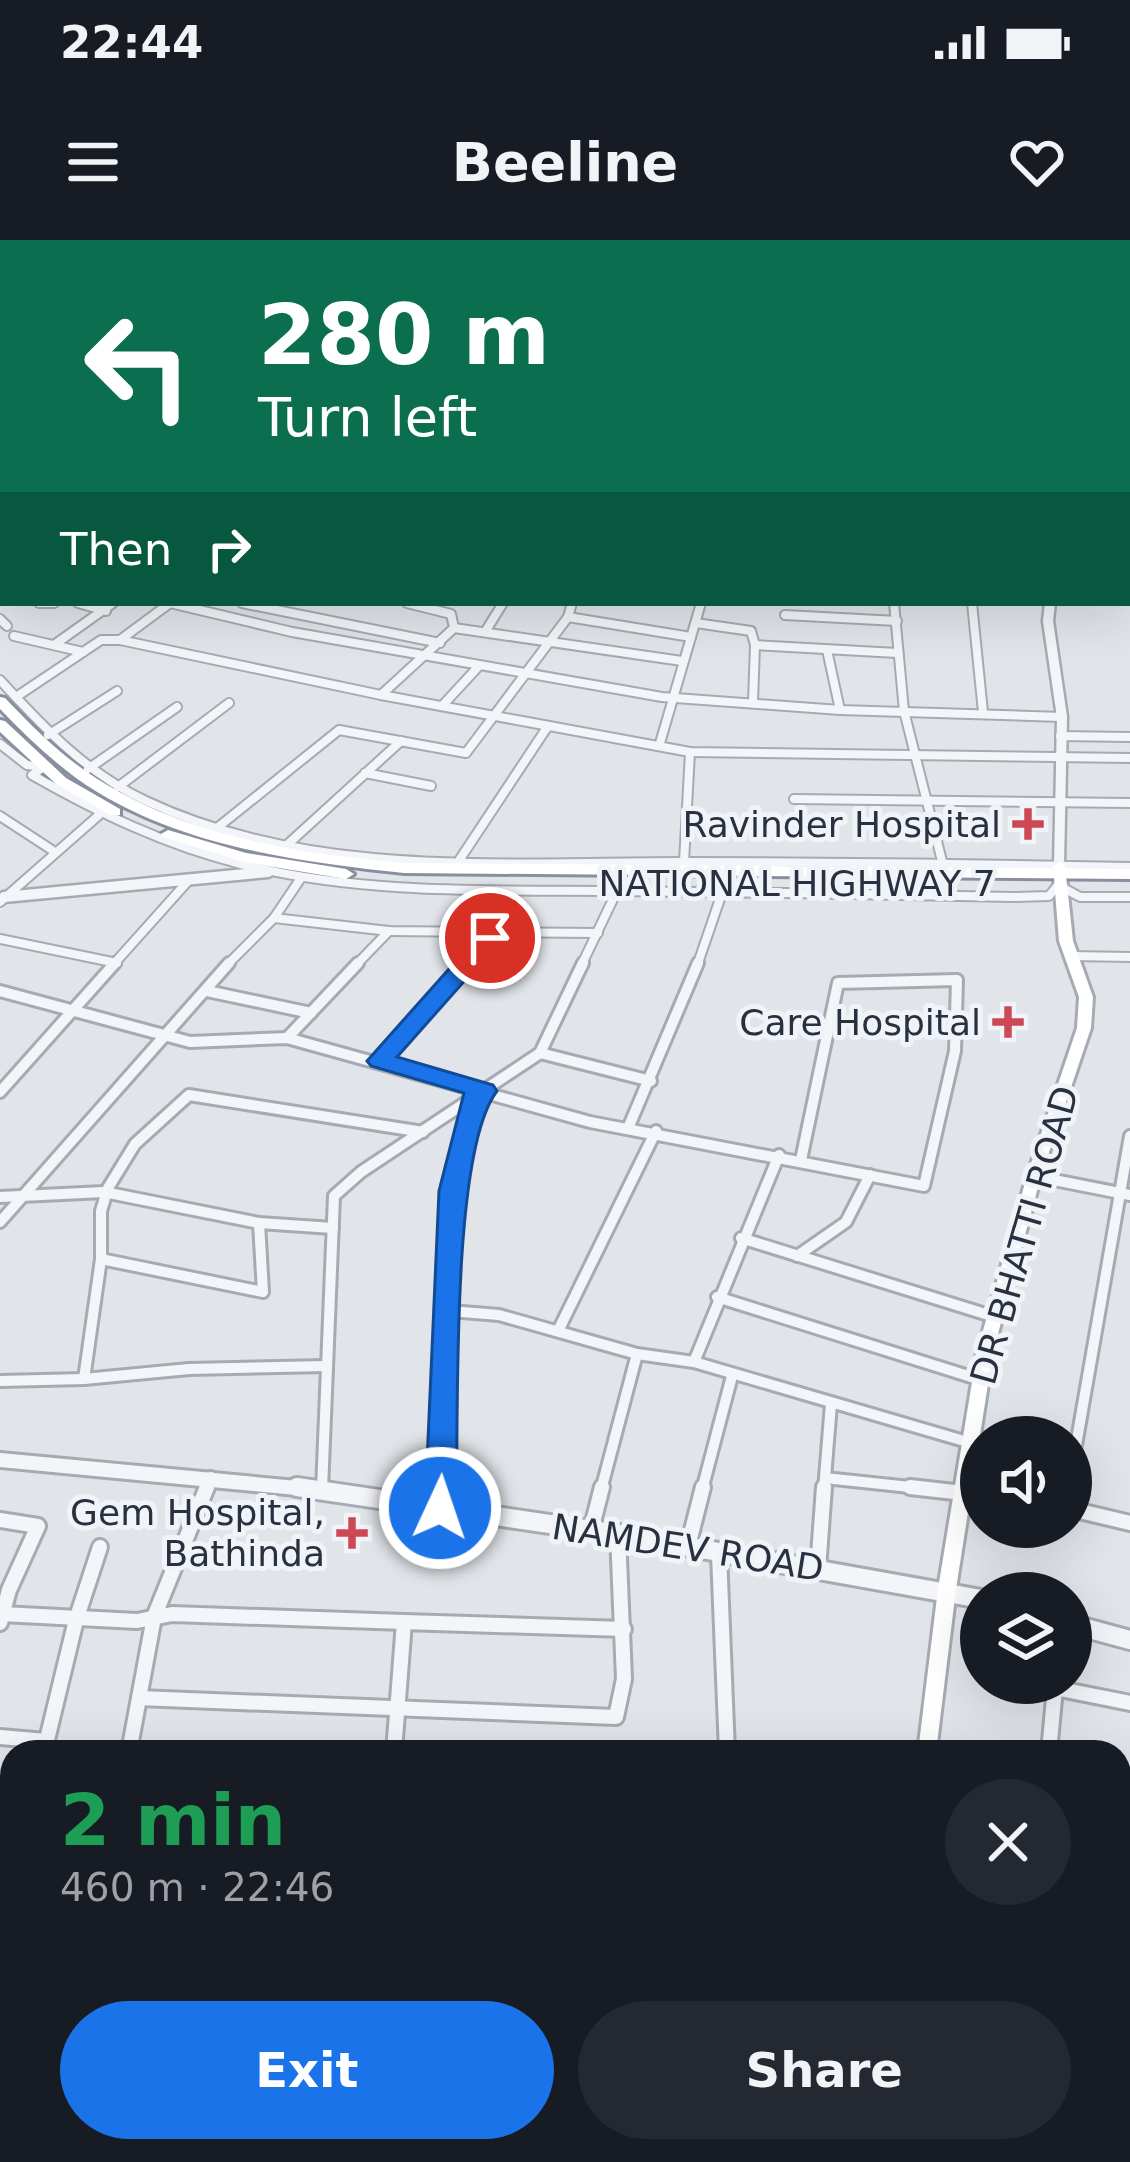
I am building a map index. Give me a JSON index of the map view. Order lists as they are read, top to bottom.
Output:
{
  "streets": {
    "highway": ["NATIONAL HIGHWAY 7"],
    "main road": ["DR BHATTI ROAD"],
    "street": ["NAMDEV ROAD"]
  },
  "crossings": [
    ["NATIONAL HIGHWAY 7", "DR BHATTI ROAD"],
    ["DR BHATTI ROAD", "NAMDEV ROAD"]
  ],
  "places": {
    "health": ["Ravinder Hospital", "Care Hospital", "Gem Hospital, Bathinda"]
  },
  "page": {
    "status": "22:44",
    "header": "Beeline",
    "turn": ["280 m", "Turn left"],
    "then": "Then",
    "heading": ["2 min", "460 m · 22:46"],
    "buttons": ["Exit", "Share"]
  }
}
